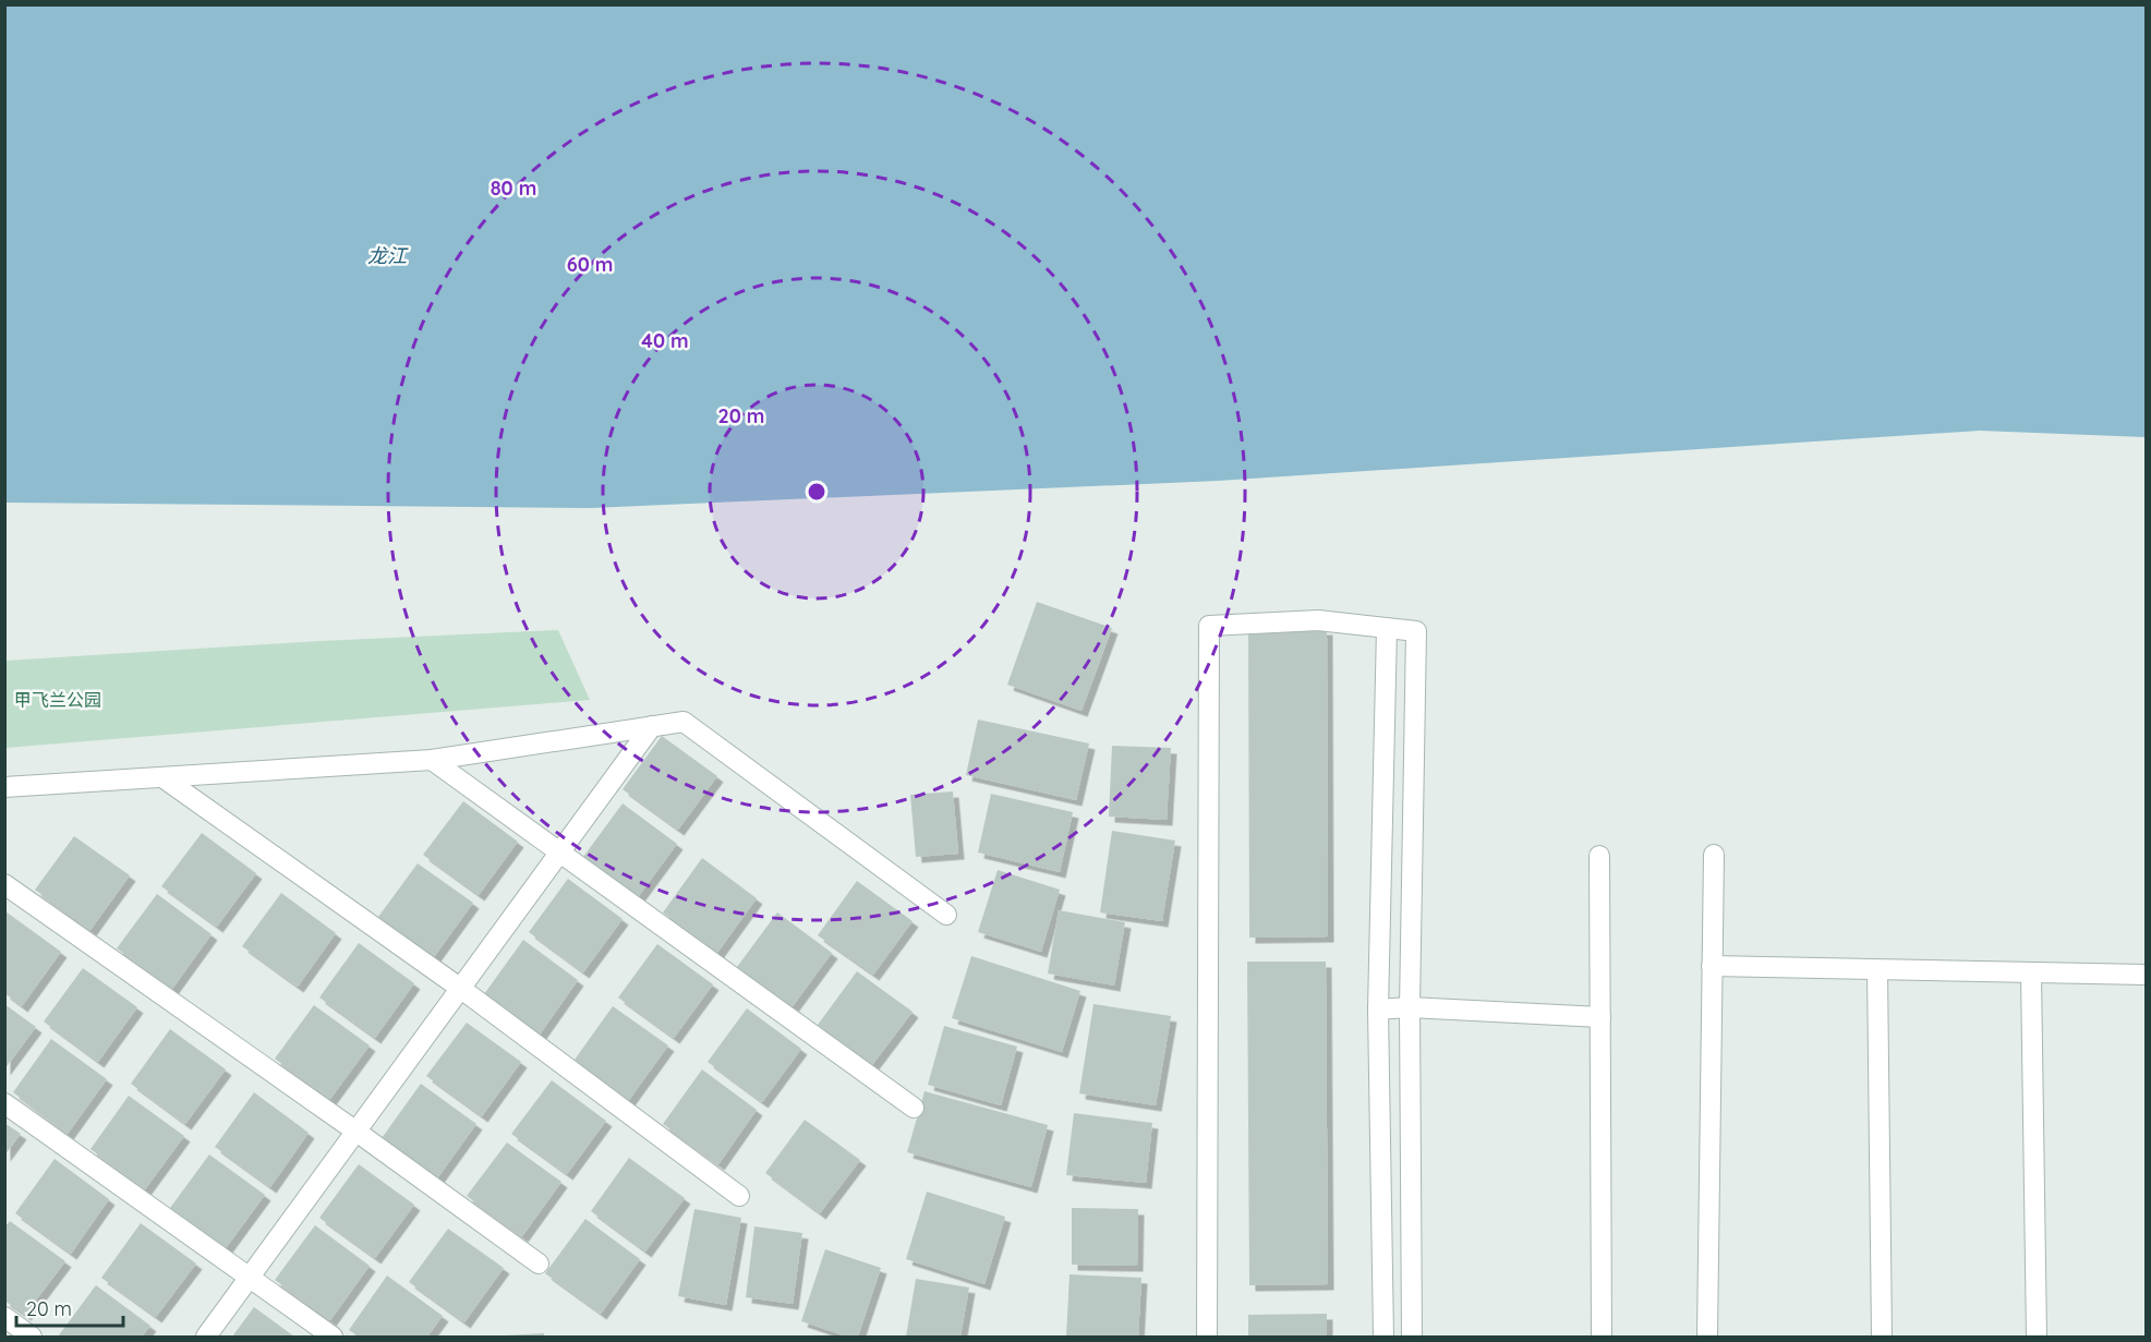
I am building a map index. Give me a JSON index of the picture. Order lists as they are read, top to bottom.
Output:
{
  "water": ["龙江"],
  "parks": ["甲飞兰公园"],
  "scale_bar": "20 m",
  "rings": [
    "80 m",
    "60 m",
    "40 m",
    "20 m"
  ]
}
